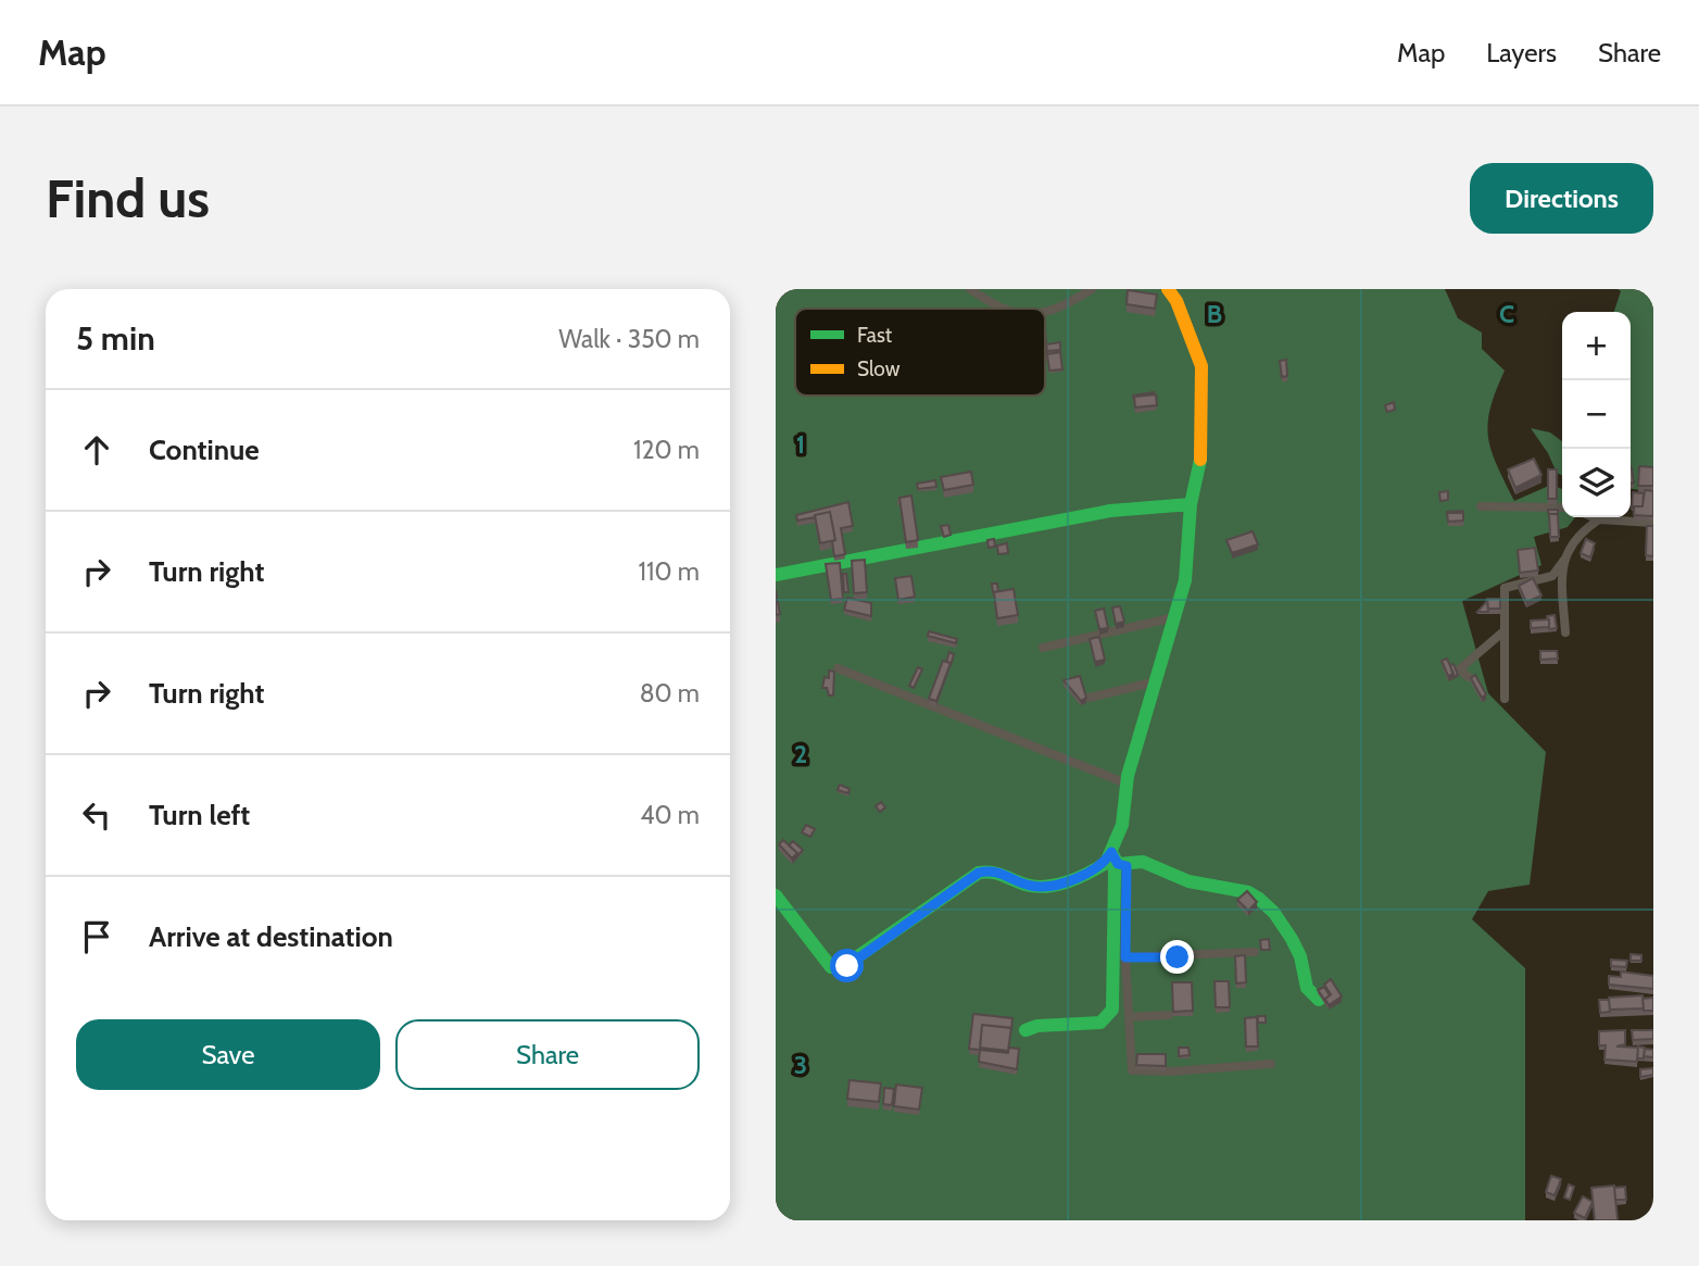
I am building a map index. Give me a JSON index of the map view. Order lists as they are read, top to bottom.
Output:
{
  "legend": ["Fast", "Slow"],
  "page": {
    "header": "Map",
    "nav": ["Map", "Layers", "Share"],
    "buttons": [
      "Directions",
      ["Save", "Share"]
    ],
    "title": "Find us",
    "heading": ["5 min", "Walk · 350 m"],
    "map_buttons": ["+", "−"],
    "list": [
      ["Continue", "120 m"],
      ["Turn right", "110 m"],
      ["Turn right", "80 m"],
      ["Turn left", "40 m"],
      "Arrive at destination"
    ]
  },
  "grid": {
    "columns": ["B", "C"],
    "rows": ["1", "2", "3"]
  }
}
